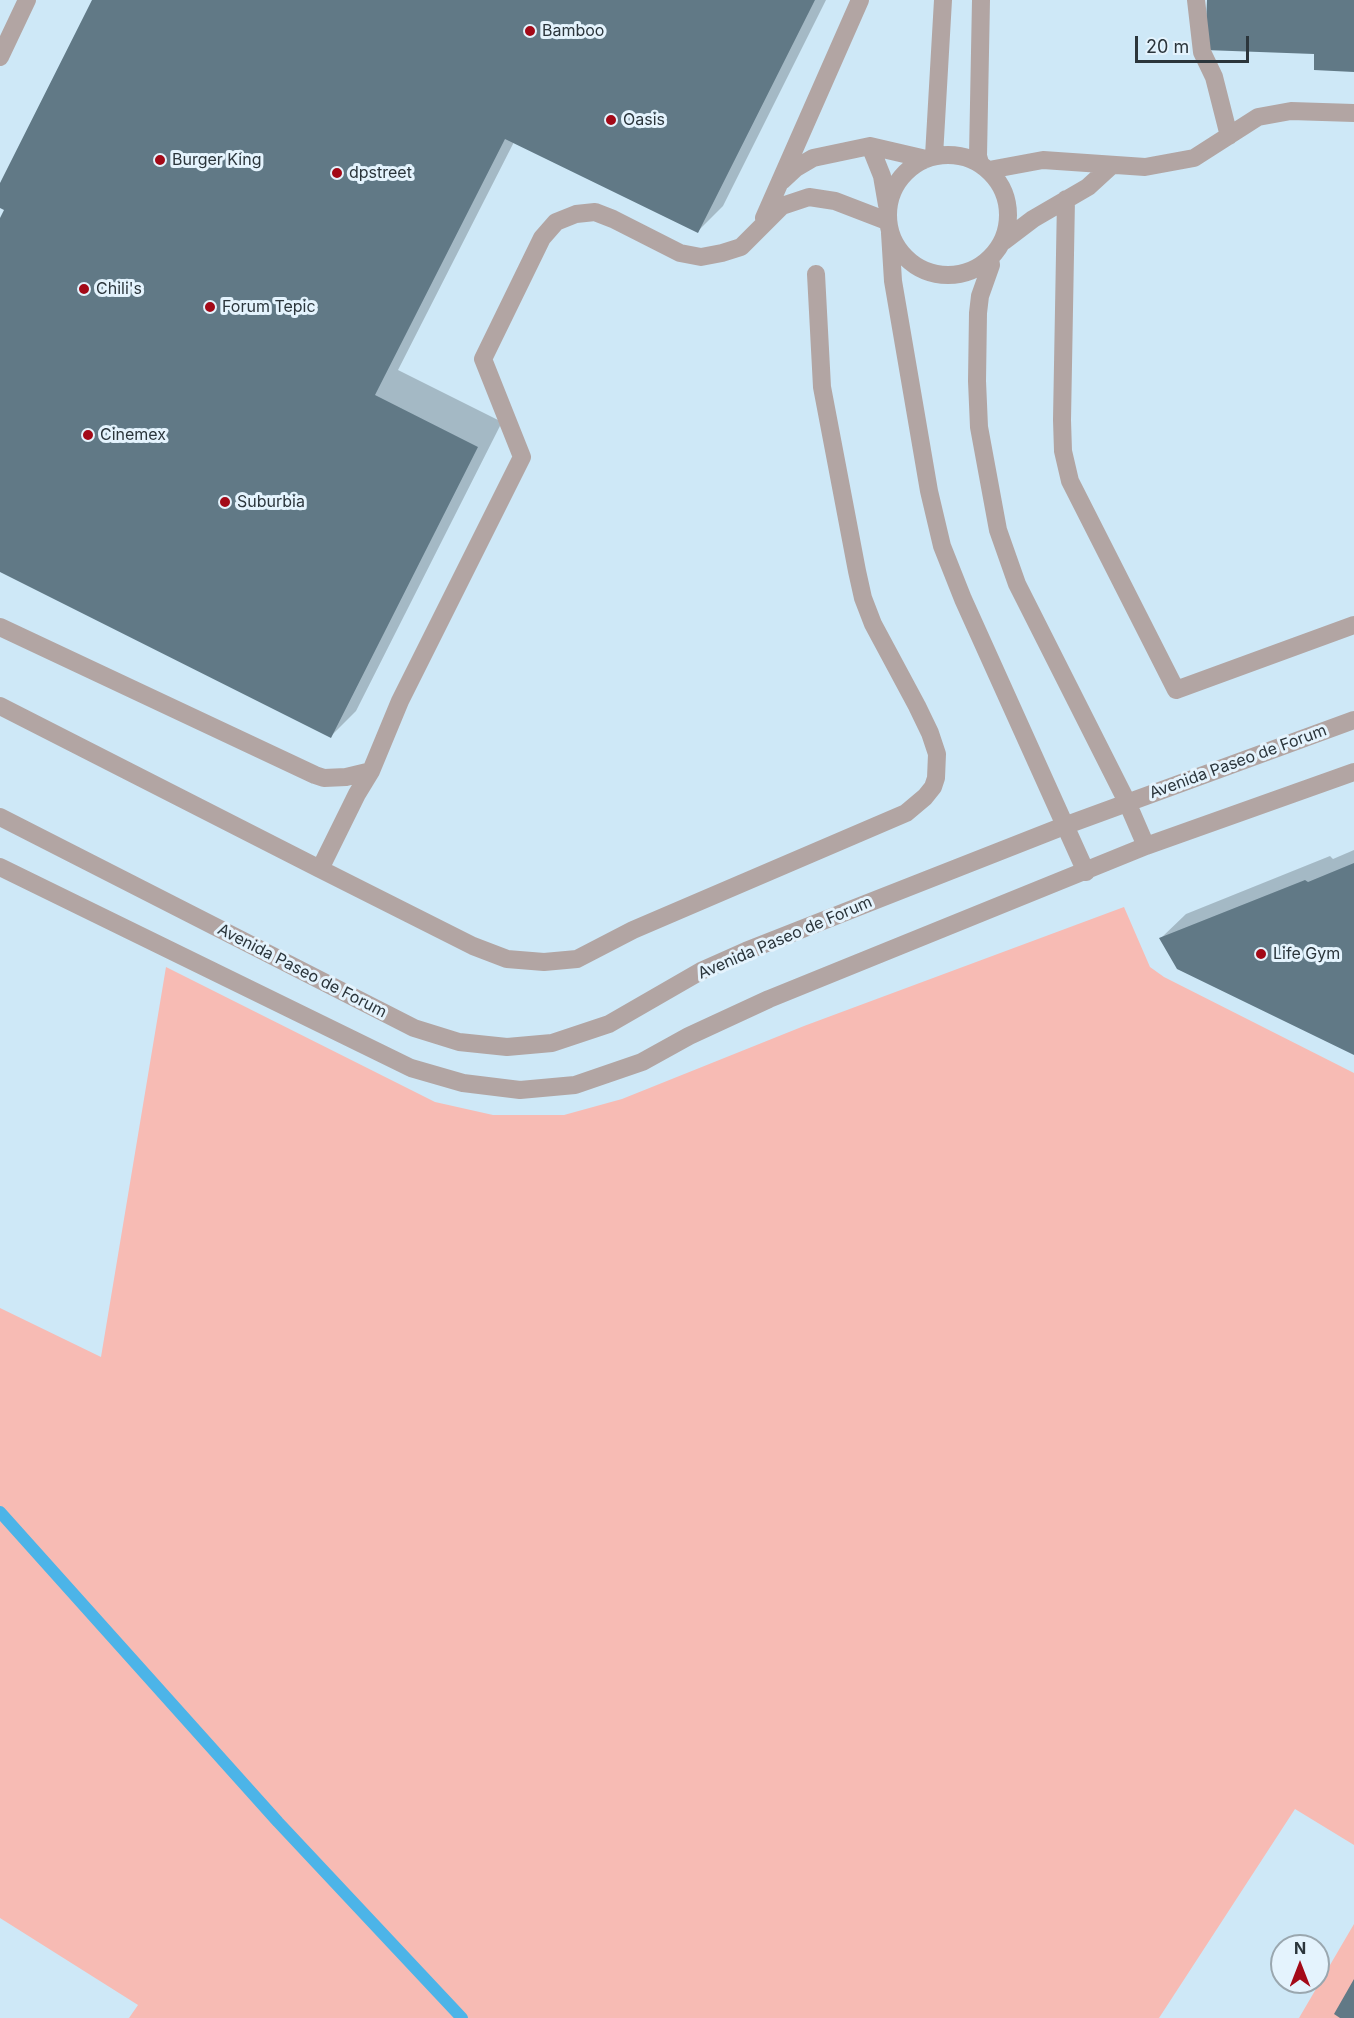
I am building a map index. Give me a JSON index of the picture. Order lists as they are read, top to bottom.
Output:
{
  "streets": {
    "street": ["Avenida Paseo de Forum"]
  },
  "places": [
    "Bamboo",
    "Oasis",
    "Burger King",
    "dpstreet",
    "Chili's",
    "Forum Tepic",
    "Cinemex",
    "Suburbia",
    "Life Gym"
  ],
  "scale_bar": "20 m",
  "north": "top"
}
